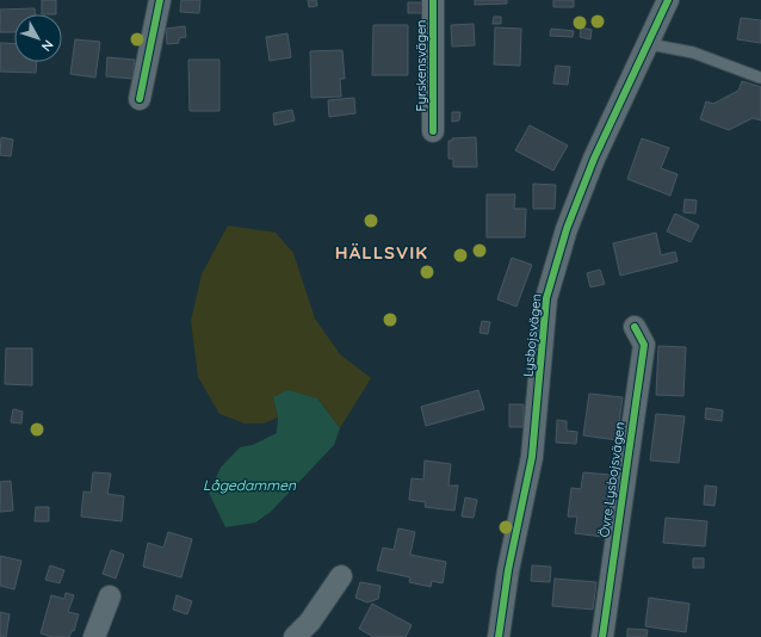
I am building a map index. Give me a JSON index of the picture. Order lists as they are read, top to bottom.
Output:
{
  "streets": {
    "street": ["Fyrskensvägen", "Lysbojsvägen", "Övre Lysbojsvägen"]
  },
  "districts": ["HÄLLSVIK"],
  "water": ["Lågedammen"],
  "north": "bottom right"
}
